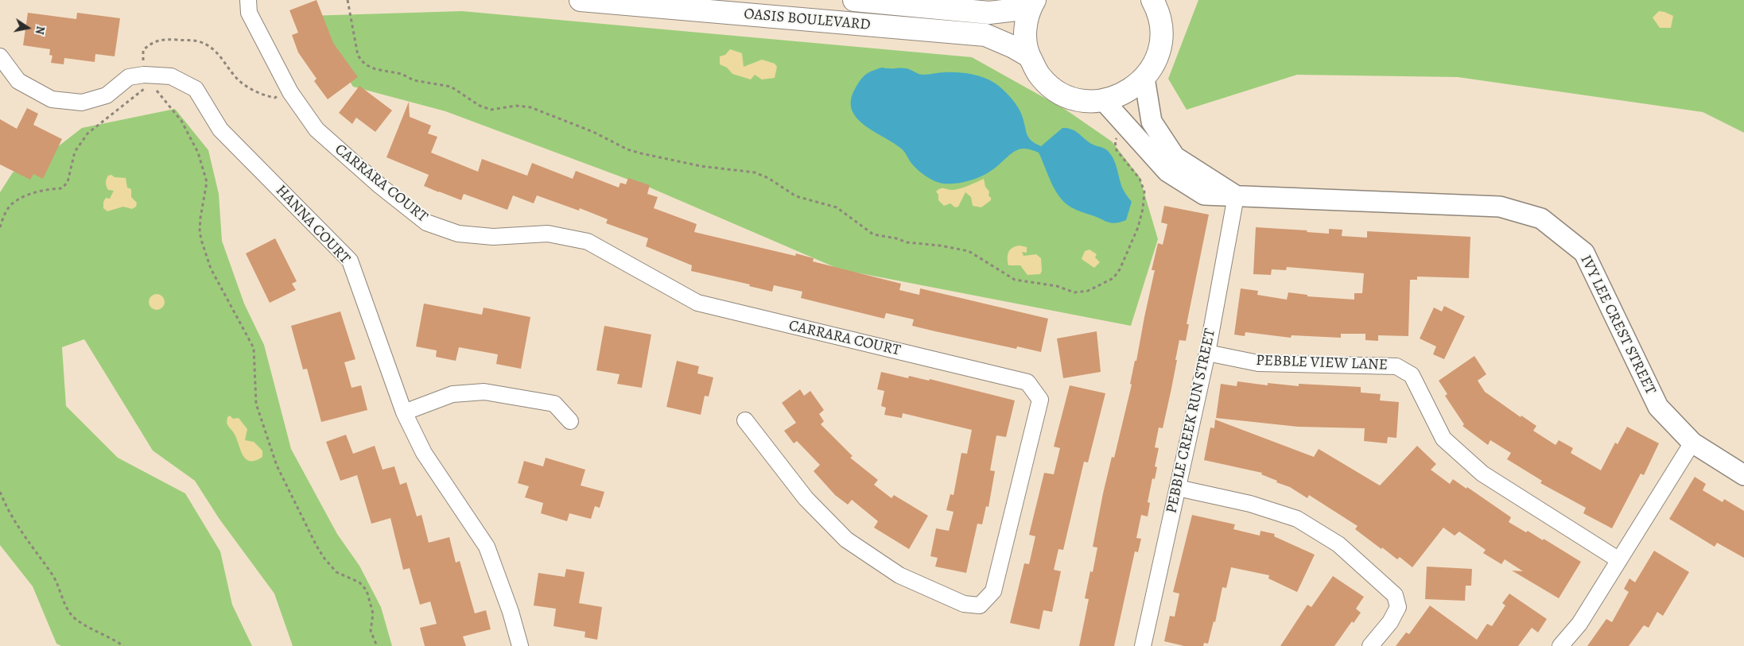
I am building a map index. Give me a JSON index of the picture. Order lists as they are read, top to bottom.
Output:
{
  "streets": {
    "main road": ["OASIS BOULEVARD"],
    "street": [
      "CARRARA COURT",
      "HANNA COURT",
      "IVY LEE CREST STREET",
      "PEBBLE VIEW LANE",
      "PEBBLE CREEK RUN STREET"
    ]
  },
  "crossings": [
    ["OASIS BOULEVARD", "IVY LEE CREST STREET"],
    ["IVY LEE CREST STREET", "PEBBLE CREEK RUN STREET"],
    ["PEBBLE VIEW LANE", "PEBBLE CREEK RUN STREET"]
  ],
  "north": "right"
}
